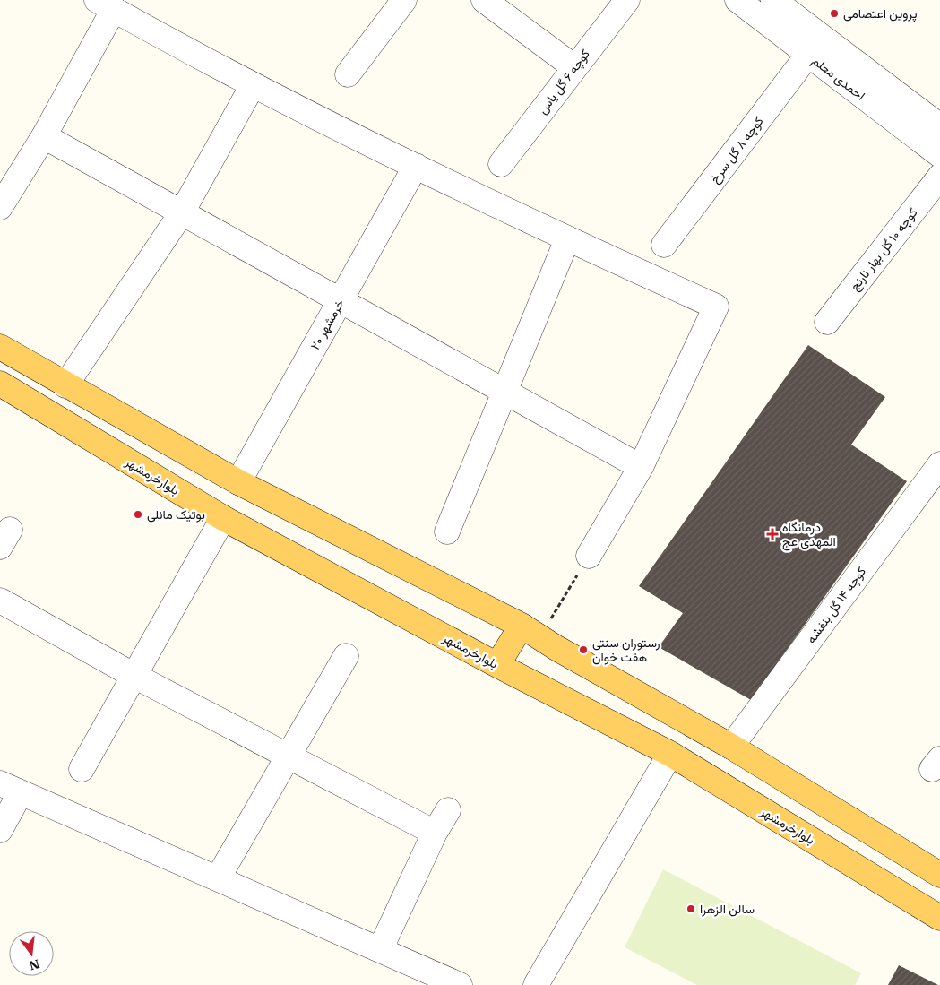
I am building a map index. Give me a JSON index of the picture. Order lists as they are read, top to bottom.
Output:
{
  "streets": {
    "main road": ["بلوارخرمشهر"],
    "street": [
      "احمدی معلم",
      "کوچه ۶ گل یاس",
      "کوچه ۸ گل سرخ",
      "کوچه ۱۰ گل بهار نارنج",
      "خرمشهر ۲۰",
      "کوچه ۱۴ گل بنفشه"
    ]
  },
  "crossings": [
    ["احمدی معلم", "کوچه ۸ گل سرخ"]
  ],
  "places": {
    "other": [
      "پروین اعتصامی",
      "بوتیک مانلی",
      "رستوران سنتى هفت خوان",
      "سالن الزهرا"
    ],
    "health": ["درمانگاه المهدی عج"]
  },
  "north": "bottom"
}
